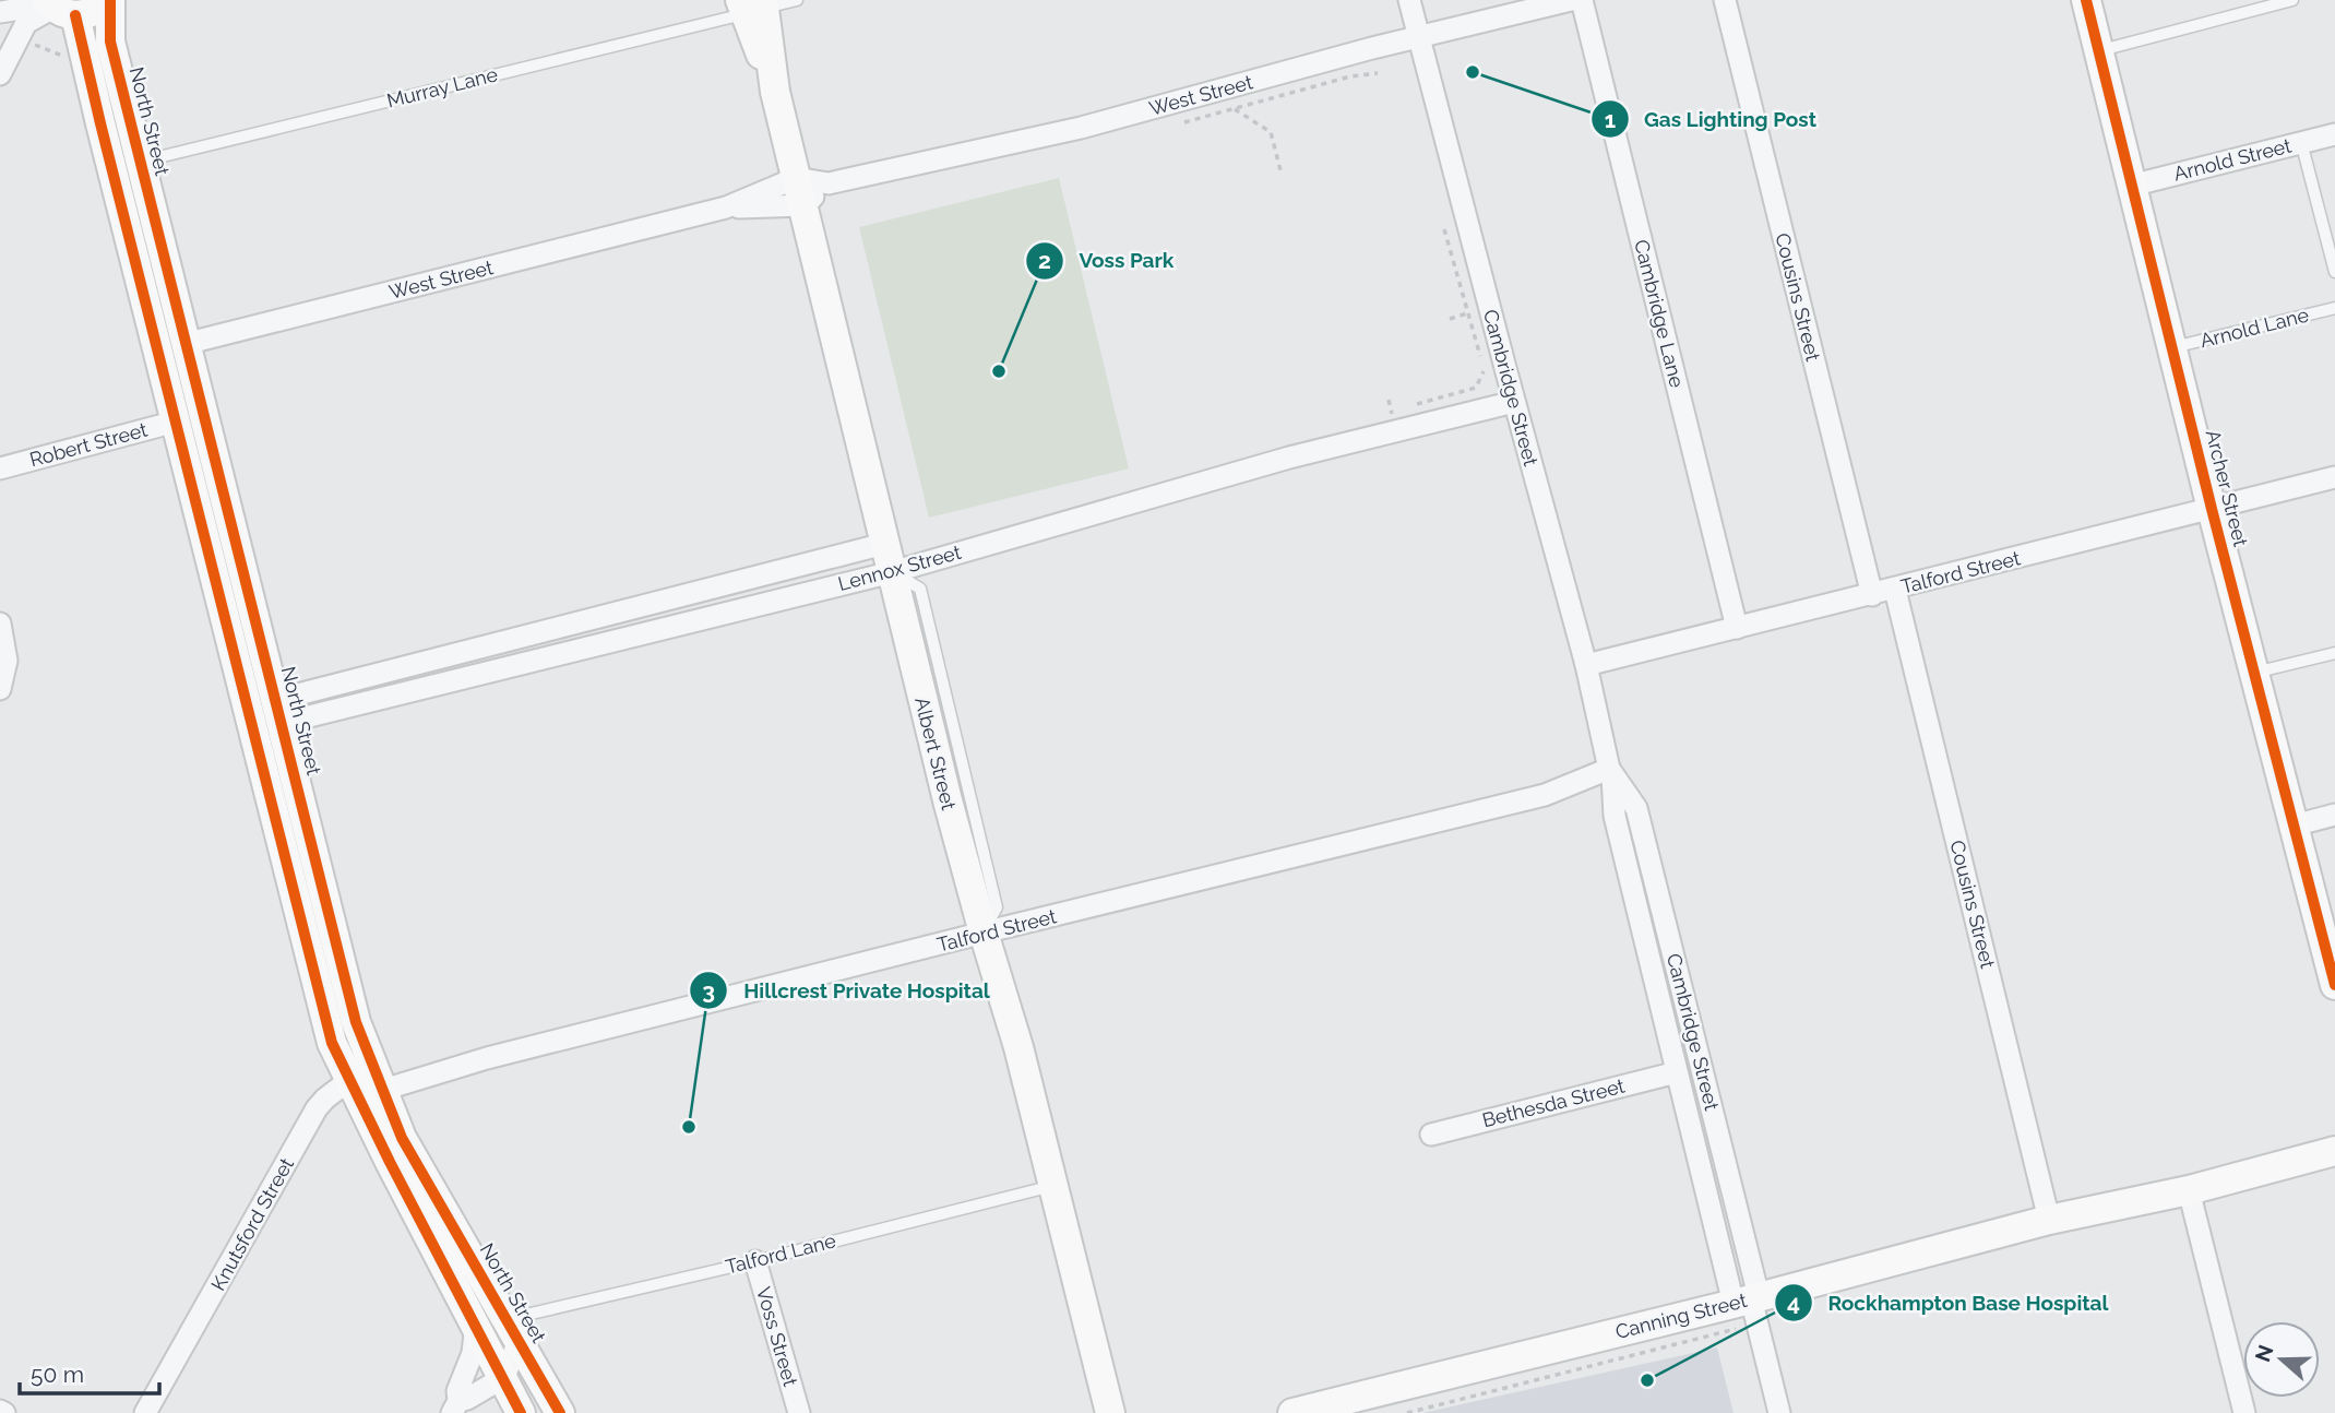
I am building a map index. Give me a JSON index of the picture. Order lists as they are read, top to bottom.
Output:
{
  "streets": {
    "street": [
      "West Street",
      "North Street",
      "Arnold Street",
      "Cousins Street",
      "Cambridge Lane",
      "Cambridge Street",
      "Robert Street",
      "Archer Street",
      "Lennox Street",
      "Talford Street",
      "Albert Street",
      "Bethesda Street",
      "Knutsford Street",
      "Canning Street",
      "Voss Street"
    ],
    "lane": ["Murray Lane", "Arnold Lane", "Talford Lane"]
  },
  "crossings": [
    ["Murray Lane", "North Street"],
    ["Murray Lane", "Albert Street"],
    ["West Street", "North Street"],
    ["West Street", "Cambridge Street"],
    ["West Street", "Albert Street"],
    ["North Street", "Robert Street"],
    ["North Street", "Lennox Street"],
    ["North Street", "Talford Street"],
    ["North Street", "Knutsford Street"],
    ["North Street", "Talford Lane"],
    ["Arnold Street", "Archer Street"],
    ["Cousins Street", "Talford Street"],
    ["Cousins Street", "Canning Street"],
    ["Cambridge Lane", "Talford Street"],
    ["Arnold Lane", "Archer Street"],
    ["Cambridge Street", "Lennox Street"],
    ["Cambridge Street", "Talford Street"],
    ["Cambridge Street", "Bethesda Street"],
    ["Cambridge Street", "Canning Street"],
    ["Archer Street", "Talford Street"],
    ["Lennox Street", "Albert Street"],
    ["Talford Street", "Albert Street"],
    ["Albert Street", "Talford Lane"],
    ["Talford Lane", "Voss Street"]
  ],
  "places": [
    "Gas Lighting Post",
    "Voss Park",
    "Hillcrest Private Hospital",
    "Rockhampton Base Hospital"
  ],
  "scale_bar": "50 m",
  "north": "left"
}
